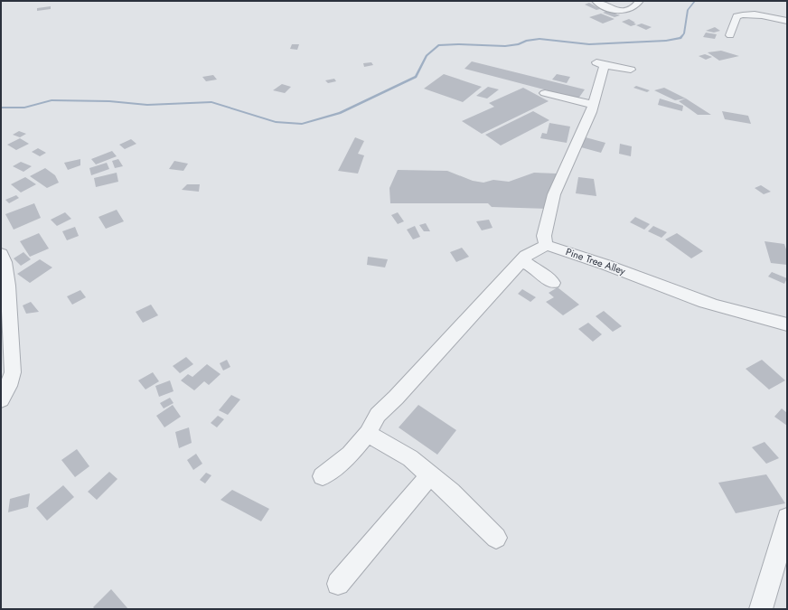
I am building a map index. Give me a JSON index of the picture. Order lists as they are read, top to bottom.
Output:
{
  "streets": {
    "street": ["Pine Tree Alley"]
  }
}
